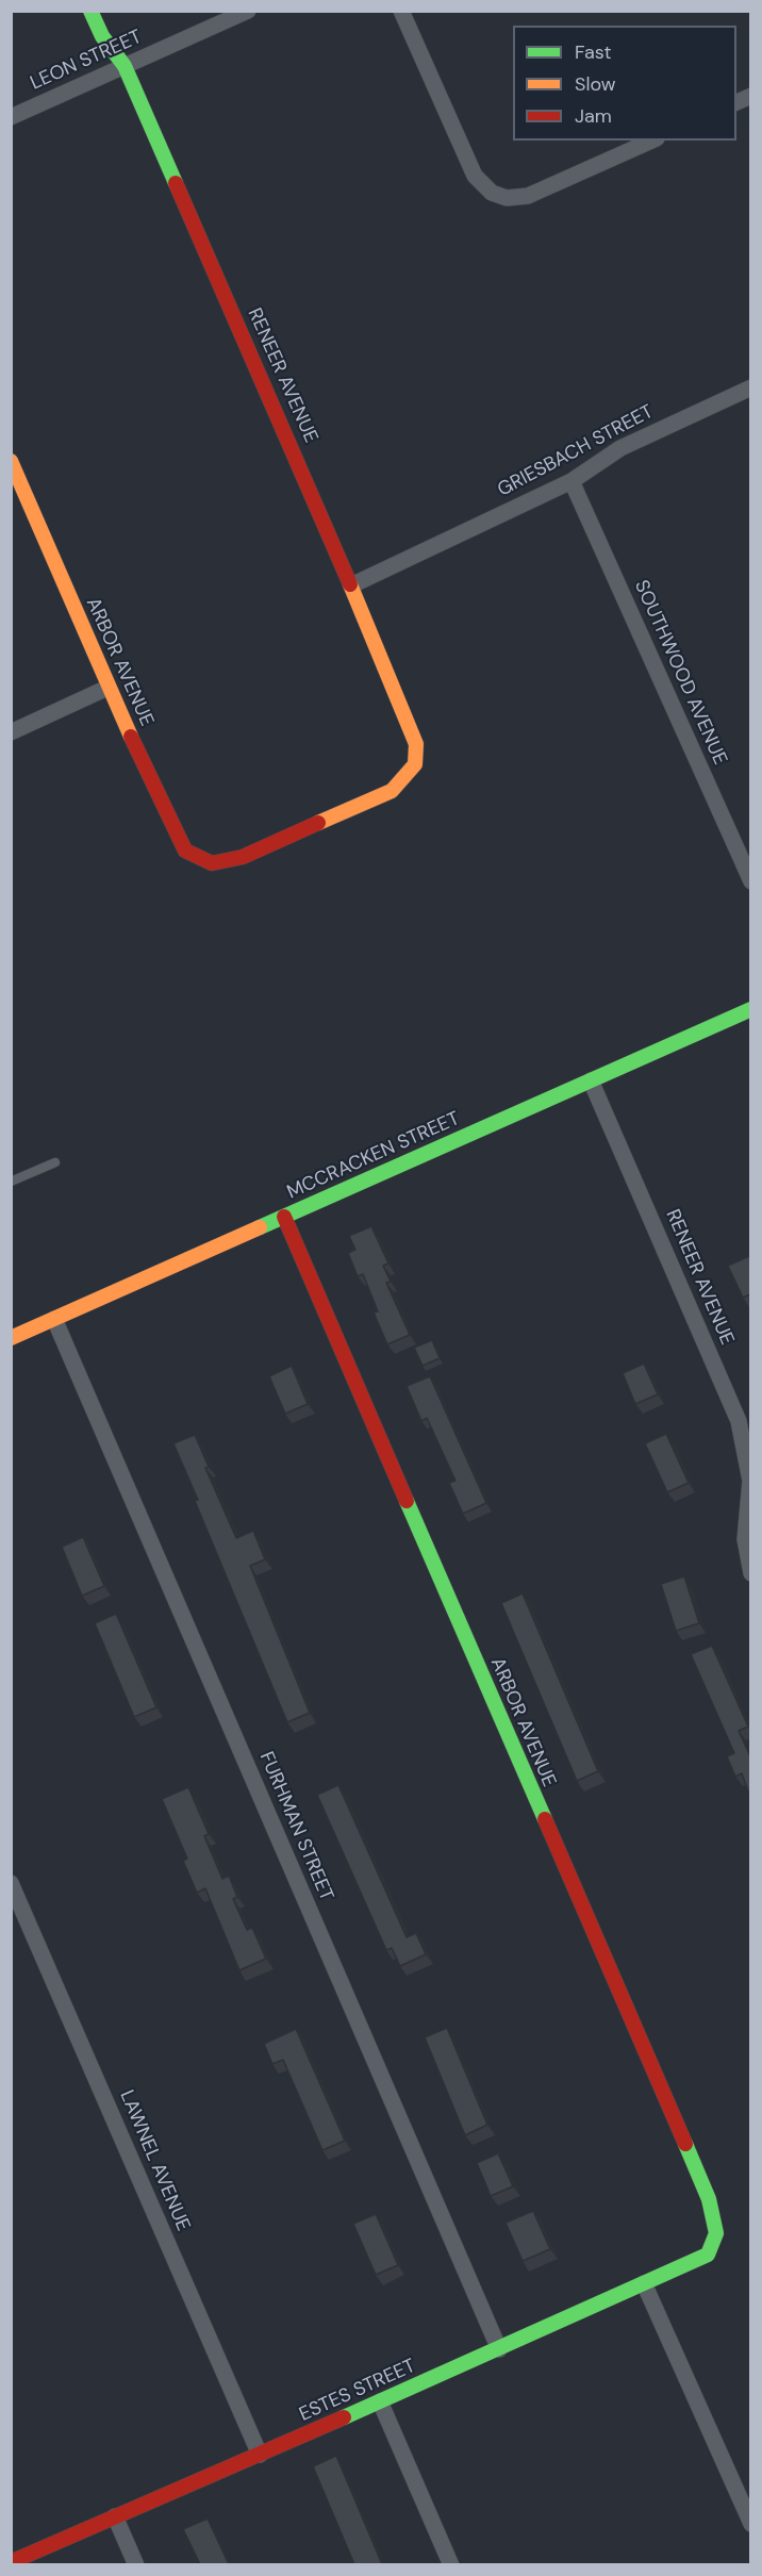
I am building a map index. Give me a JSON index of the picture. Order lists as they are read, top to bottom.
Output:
{
  "streets": {
    "street": [
      "LEON STREET",
      "RENEER AVENUE",
      "GRIESBACH STREET",
      "ARBOR AVENUE",
      "SOUTHWOOD AVENUE",
      "MCCRACKEN STREET",
      "FURHMAN STREET",
      "LAWNEL AVENUE",
      "ESTES STREET"
    ]
  },
  "crossings": [
    ["LEON STREET", "RENEER AVENUE"],
    ["RENEER AVENUE", "GRIESBACH STREET"],
    ["RENEER AVENUE", "ARBOR AVENUE"],
    ["RENEER AVENUE", "MCCRACKEN STREET"],
    ["GRIESBACH STREET", "SOUTHWOOD AVENUE"],
    ["ARBOR AVENUE", "MCCRACKEN STREET"],
    ["ARBOR AVENUE", "ESTES STREET"],
    ["MCCRACKEN STREET", "FURHMAN STREET"],
    ["FURHMAN STREET", "ESTES STREET"],
    ["LAWNEL AVENUE", "ESTES STREET"]
  ],
  "legend": ["Fast", "Slow", "Jam"]
}
